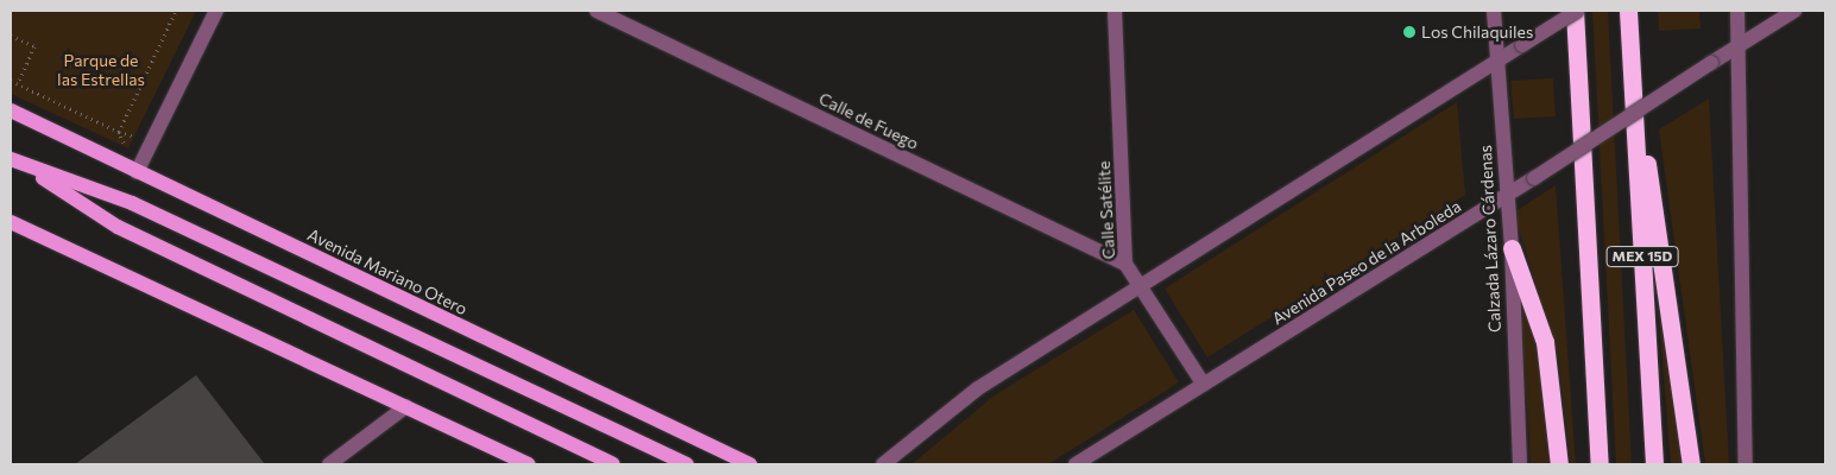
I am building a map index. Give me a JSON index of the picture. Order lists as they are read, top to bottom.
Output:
{
  "streets": {
    "highway": ["MEX 15D"],
    "main road": ["Avenida Mariano Otero"],
    "street": [
      "Calle de Fuego",
      "Calle Satélite",
      "Calzada Lázaro Cárdenas",
      "Avenida Paseo de la Arboleda"
    ]
  },
  "crossings": [
    ["Calle de Fuego", "Calle Satélite"],
    ["Calle Satélite", "Avenida Paseo de la Arboleda"],
    ["Calzada Lázaro Cárdenas", "Avenida Paseo de la Arboleda"]
  ],
  "parks": ["Parque de las Estrellas"],
  "places": ["Los Chilaquiles"]
}
